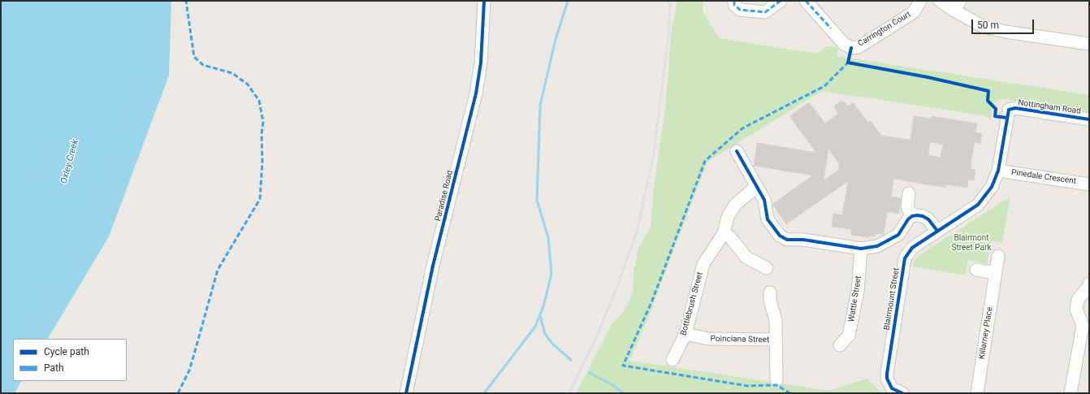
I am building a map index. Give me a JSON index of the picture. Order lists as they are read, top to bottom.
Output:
{
  "streets": {
    "street": [
      "Carrington Court",
      "Nottingham Road",
      "Pinedale Crescent",
      "Paradise Road",
      "Wattle Street",
      "Blairmount Street",
      "Bottlebrush Street",
      "Killarney Place",
      "Poinciana Street"
    ]
  },
  "crossings": [
    ["Nottingham Road", "Blairmount Street"],
    ["Pinedale Crescent", "Blairmount Street"],
    ["Bottlebrush Street", "Poinciana Street"]
  ],
  "water": ["Oxley Creek"],
  "parks": ["Blairmont Street Park"],
  "legend": ["Cycle path", "Path"],
  "scale_bar": "50 m"
}
